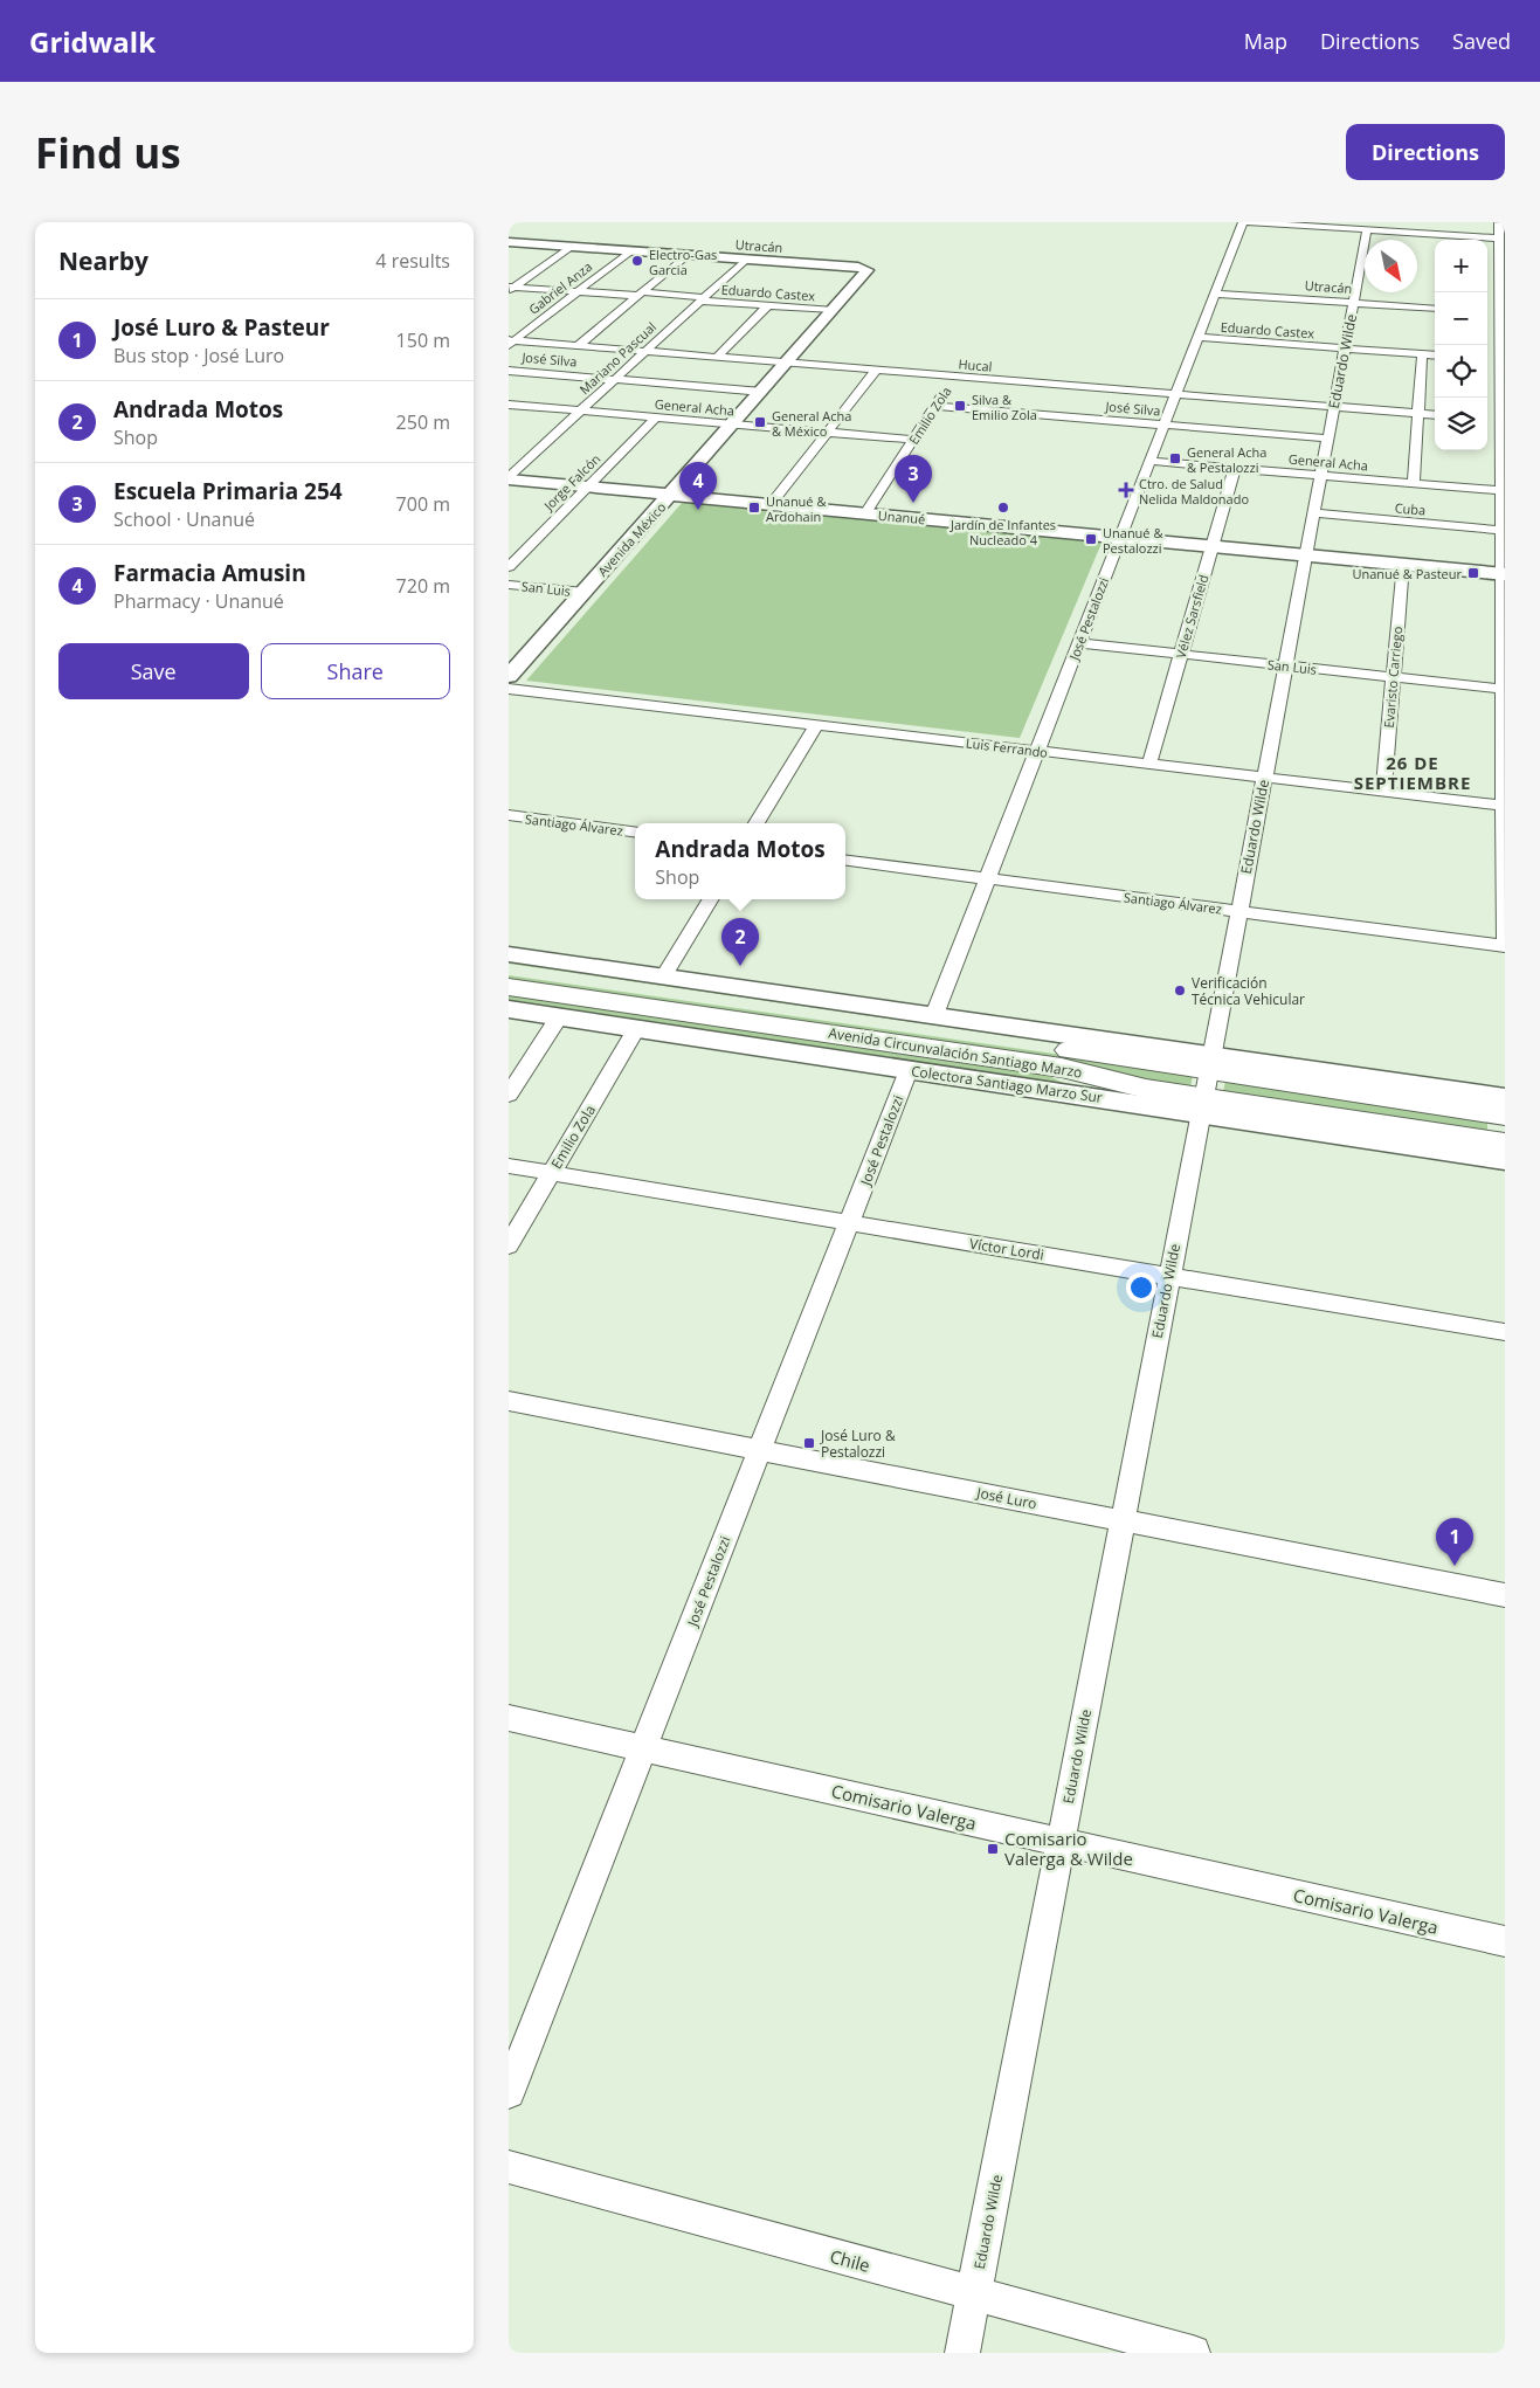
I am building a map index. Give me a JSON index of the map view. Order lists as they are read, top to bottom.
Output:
{
  "streets": {
    "main road": ["Avenida Circunvalación Santiago Marzo"],
    "street": [
      "Utracán",
      "Gabriel Anza",
      "Eduardo Castex",
      "Mariano Pascual",
      "José Silva",
      "Eduardo Wilde",
      "Hucal",
      "General Acha",
      "Emilio Zola",
      "Jorge Falcón",
      "Cuba",
      "Unanué",
      "Avenida México",
      "San Luis",
      "Vélez Sarsfield",
      "José Pestalozzi",
      "Evaristo Carriego",
      "Luis Ferrando",
      "Santiago Álvarez",
      "Colectora Santiago Marzo Sur",
      "Víctor Lordi",
      "José Luro",
      "Comisario Valerga",
      "Chile"
    ]
  },
  "crossings": [
    ["Utracán", "Gabriel Anza"],
    ["Utracán", "Mariano Pascual"],
    ["Utracán", "Eduardo Wilde"],
    ["Utracán", "Avenida México"],
    ["Utracán", "José Pestalozzi"],
    ["Gabriel Anza", "Eduardo Castex"],
    ["Gabriel Anza", "Hucal"],
    ["Eduardo Castex", "Mariano Pascual"],
    ["Eduardo Castex", "Eduardo Wilde"],
    ["Eduardo Castex", "Avenida México"],
    ["Eduardo Castex", "José Pestalozzi"],
    ["Mariano Pascual", "José Silva"],
    ["Mariano Pascual", "Hucal"],
    ["Mariano Pascual", "General Acha"],
    ["Mariano Pascual", "Unanué"],
    ["José Silva", "Eduardo Wilde"],
    ["José Silva", "Emilio Zola"],
    ["José Silva", "Avenida México"],
    ["José Silva", "José Pestalozzi"],
    ["Eduardo Wilde", "Hucal"],
    ["Eduardo Wilde", "General Acha"],
    ["Eduardo Wilde", "Cuba"],
    ["Eduardo Wilde", "Unanué"],
    ["Eduardo Wilde", "San Luis"],
    ["Eduardo Wilde", "Luis Ferrando"],
    ["Eduardo Wilde", "Santiago Álvarez"],
    ["Eduardo Wilde", "Avenida Circunvalación Santiago Marzo"],
    ["Eduardo Wilde", "Colectora Santiago Marzo Sur"],
    ["Eduardo Wilde", "Víctor Lordi"],
    ["Eduardo Wilde", "José Luro"],
    ["Eduardo Wilde", "Comisario Valerga"],
    ["Eduardo Wilde", "Chile"],
    ["Hucal", "Emilio Zola"],
    ["Hucal", "Avenida México"],
    ["Hucal", "José Pestalozzi"],
    ["General Acha", "Emilio Zola"],
    ["General Acha", "Jorge Falcón"],
    ["General Acha", "Avenida México"],
    ["General Acha", "Vélez Sarsfield"],
    ["General Acha", "José Pestalozzi"],
    ["Emilio Zola", "Unanué"],
    ["Emilio Zola", "Colectora Santiago Marzo Sur"],
    ["Emilio Zola", "Víctor Lordi"],
    ["Jorge Falcón", "Unanué"],
    ["Unanué", "Avenida México"],
    ["Unanué", "Vélez Sarsfield"],
    ["Unanué", "José Pestalozzi"],
    ["Unanué", "Evaristo Carriego"],
    ["Avenida México", "San Luis"],
    ["San Luis", "Vélez Sarsfield"],
    ["San Luis", "José Pestalozzi"],
    ["San Luis", "Evaristo Carriego"],
    ["Vélez Sarsfield", "Luis Ferrando"],
    ["José Pestalozzi", "Luis Ferrando"],
    ["José Pestalozzi", "Santiago Álvarez"],
    ["José Pestalozzi", "Avenida Circunvalación Santiago Marzo"],
    ["José Pestalozzi", "Colectora Santiago Marzo Sur"],
    ["José Pestalozzi", "Víctor Lordi"],
    ["José Pestalozzi", "José Luro"],
    ["José Pestalozzi", "Comisario Valerga"],
    ["Evaristo Carriego", "Luis Ferrando"],
    ["Avenida Circunvalación Santiago Marzo", "Colectora Santiago Marzo Sur"]
  ],
  "districts": ["26 DE SEPTIEMBRE"],
  "places": {
    "other": ["Electro-Gas Garcia", "Jardín de Infantes Nucleado 4", "Verificación Técnica Vehicular"],
    "transit": [
      "Silva & Emilio Zola",
      "General Acha & México",
      "General Acha & Pestalozzi",
      "Unanué & Ardohain",
      "Unanué & Pestalozzi",
      "Unanué & Pasteur",
      "José Luro & Pestalozzi",
      "Comisario Valerga & Wilde"
    ],
    "health": ["Ctro. de Salud Nelida Maldonado"]
  },
  "north": "bottom right",
  "page": {
    "header": "Gridwalk",
    "nav": ["Map", "Directions", "Saved"],
    "buttons": [
      "Directions",
      ["Save", "Share"]
    ],
    "title": "Find us",
    "heading": ["Nearby", "4 results"],
    "map_buttons": ["+", "−"],
    "list": [
      {
        "mark": "1",
        "name": "José Luro & Pasteur",
        "note": "Bus stop · José Luro",
        "value": "150 m"
      },
      {
        "mark": "2",
        "name": "Andrada Motos",
        "note": "Shop",
        "value": "250 m"
      },
      {
        "mark": "3",
        "name": "Escuela Primaria 254",
        "note": "School · Unanué",
        "value": "700 m"
      },
      {
        "mark": "4",
        "name": "Farmacia Amusin",
        "note": "Pharmacy · Unanué",
        "value": "720 m"
      }
    ],
    "pins": [
      "3",
      "4",
      "2",
      "1"
    ],
    "popup": ["Andrada Motos", "Shop"]
  }
}
